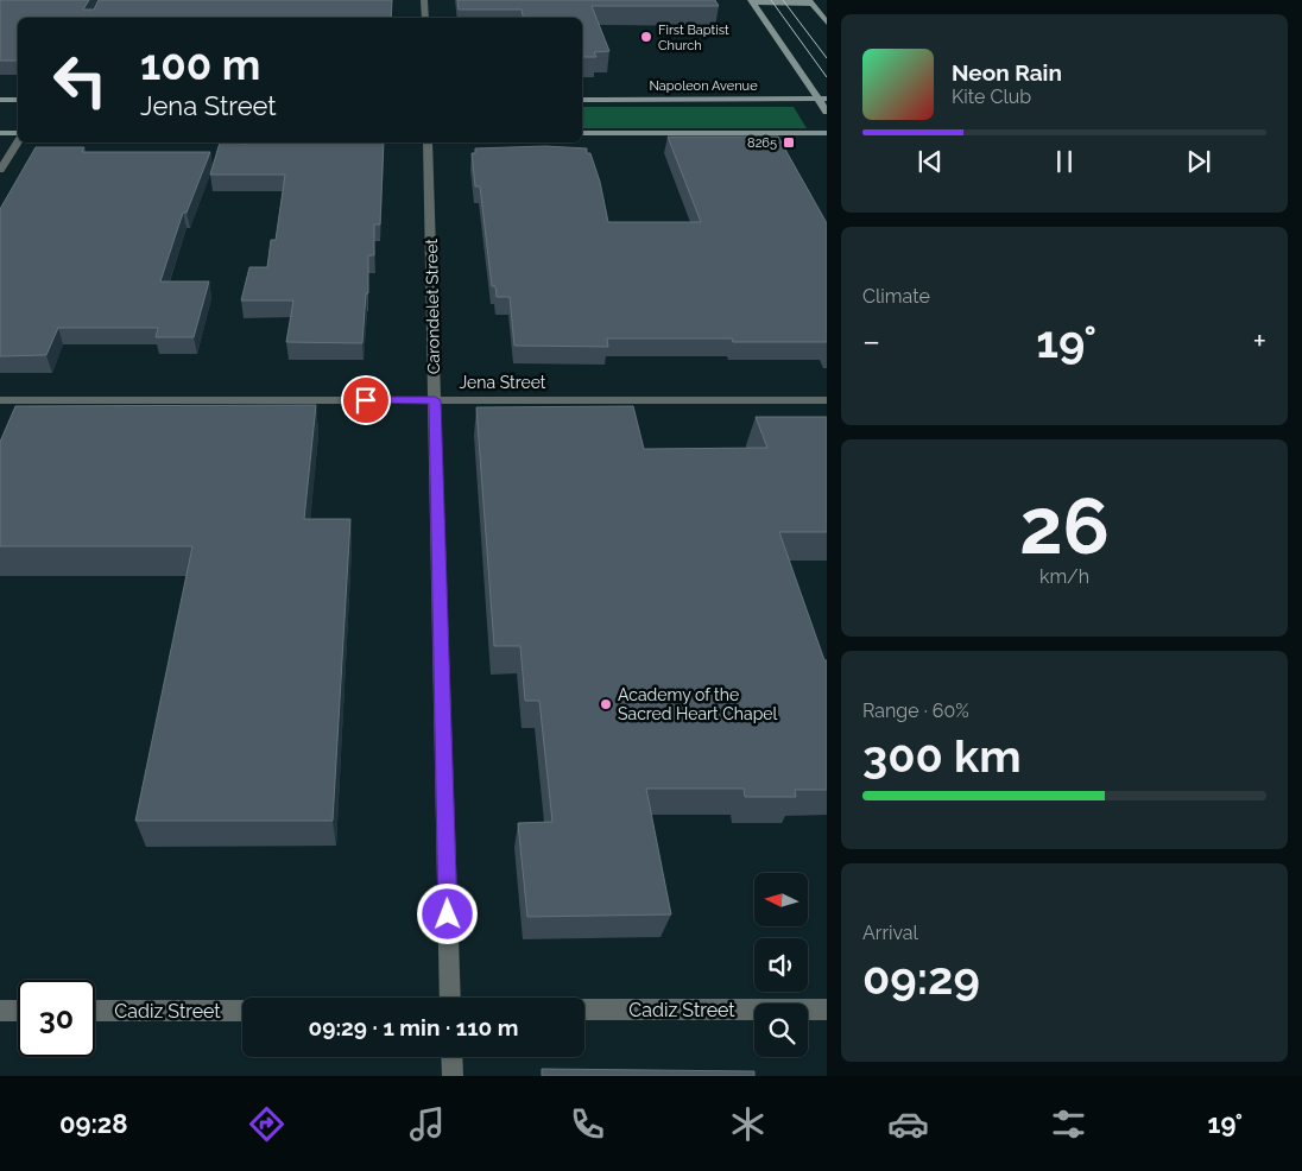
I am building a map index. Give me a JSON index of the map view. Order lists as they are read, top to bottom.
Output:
{
  "streets": {
    "main road": ["Napoleon Avenue"],
    "street": ["Carondelet Street", "Jena Street", "Cadiz Street"]
  },
  "crossings": [
    ["Carondelet Street", "Jena Street"]
  ],
  "places": {
    "other": ["First Baptist Church", "Academy of the Sacred Heart Chapel"],
    "transit": ["8265"]
  },
  "north": "left",
  "page": {
    "turn": ["100 m", "Jena Street"],
    "song": ["Neon Rain", "Kite Club"],
    "tile": [
      "Climate",
      ["26", "km/h"],
      ["Range · 60%", "300 km"],
      ["Arrival", "09:29"]
    ],
    "heat": ["−", "19°", "+"],
    "limit": "30",
    "trip": "09:29 · 1 min · 110 m",
    "tabs": ["09:28", "19°"]
  }
}
